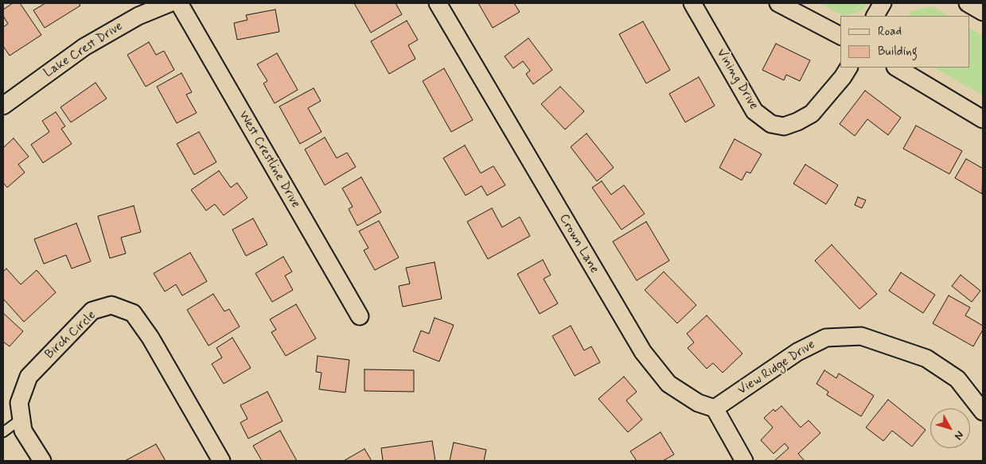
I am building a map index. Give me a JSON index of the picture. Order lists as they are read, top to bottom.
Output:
{
  "streets": {
    "street": [
      "Lake Crest Drive",
      "Vining Drive",
      "West Crestline Drive",
      "Crown Lane",
      "Birch Circle",
      "View Ridge Drive"
    ]
  },
  "crossings": [
    ["Crown Lane", "View Ridge Drive"]
  ],
  "legend": ["Road", "Building"],
  "north": "bottom right"
}
